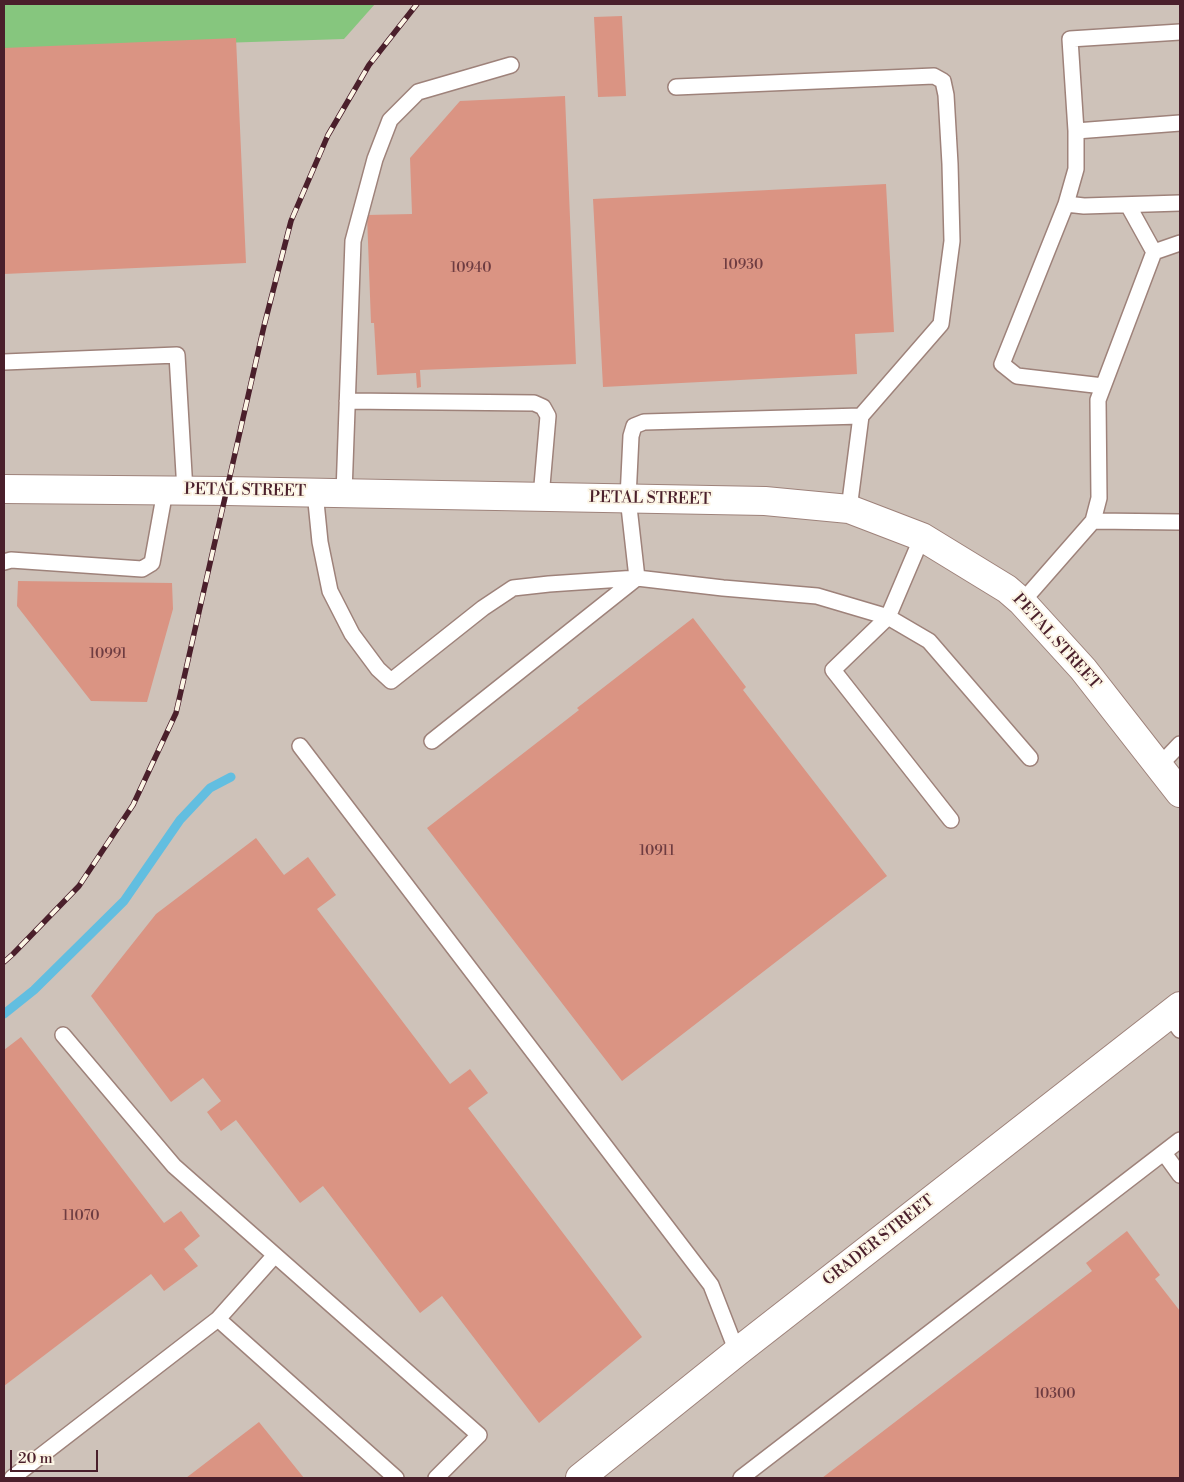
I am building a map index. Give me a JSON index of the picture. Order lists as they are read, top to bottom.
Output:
{
  "streets": {
    "street": ["PETAL STREET", "GRADER STREET"]
  },
  "house_numbers": [
    "10930",
    "10940",
    "10991",
    "10911",
    "11070",
    "10300"
  ],
  "scale_bar": "20 m"
}
